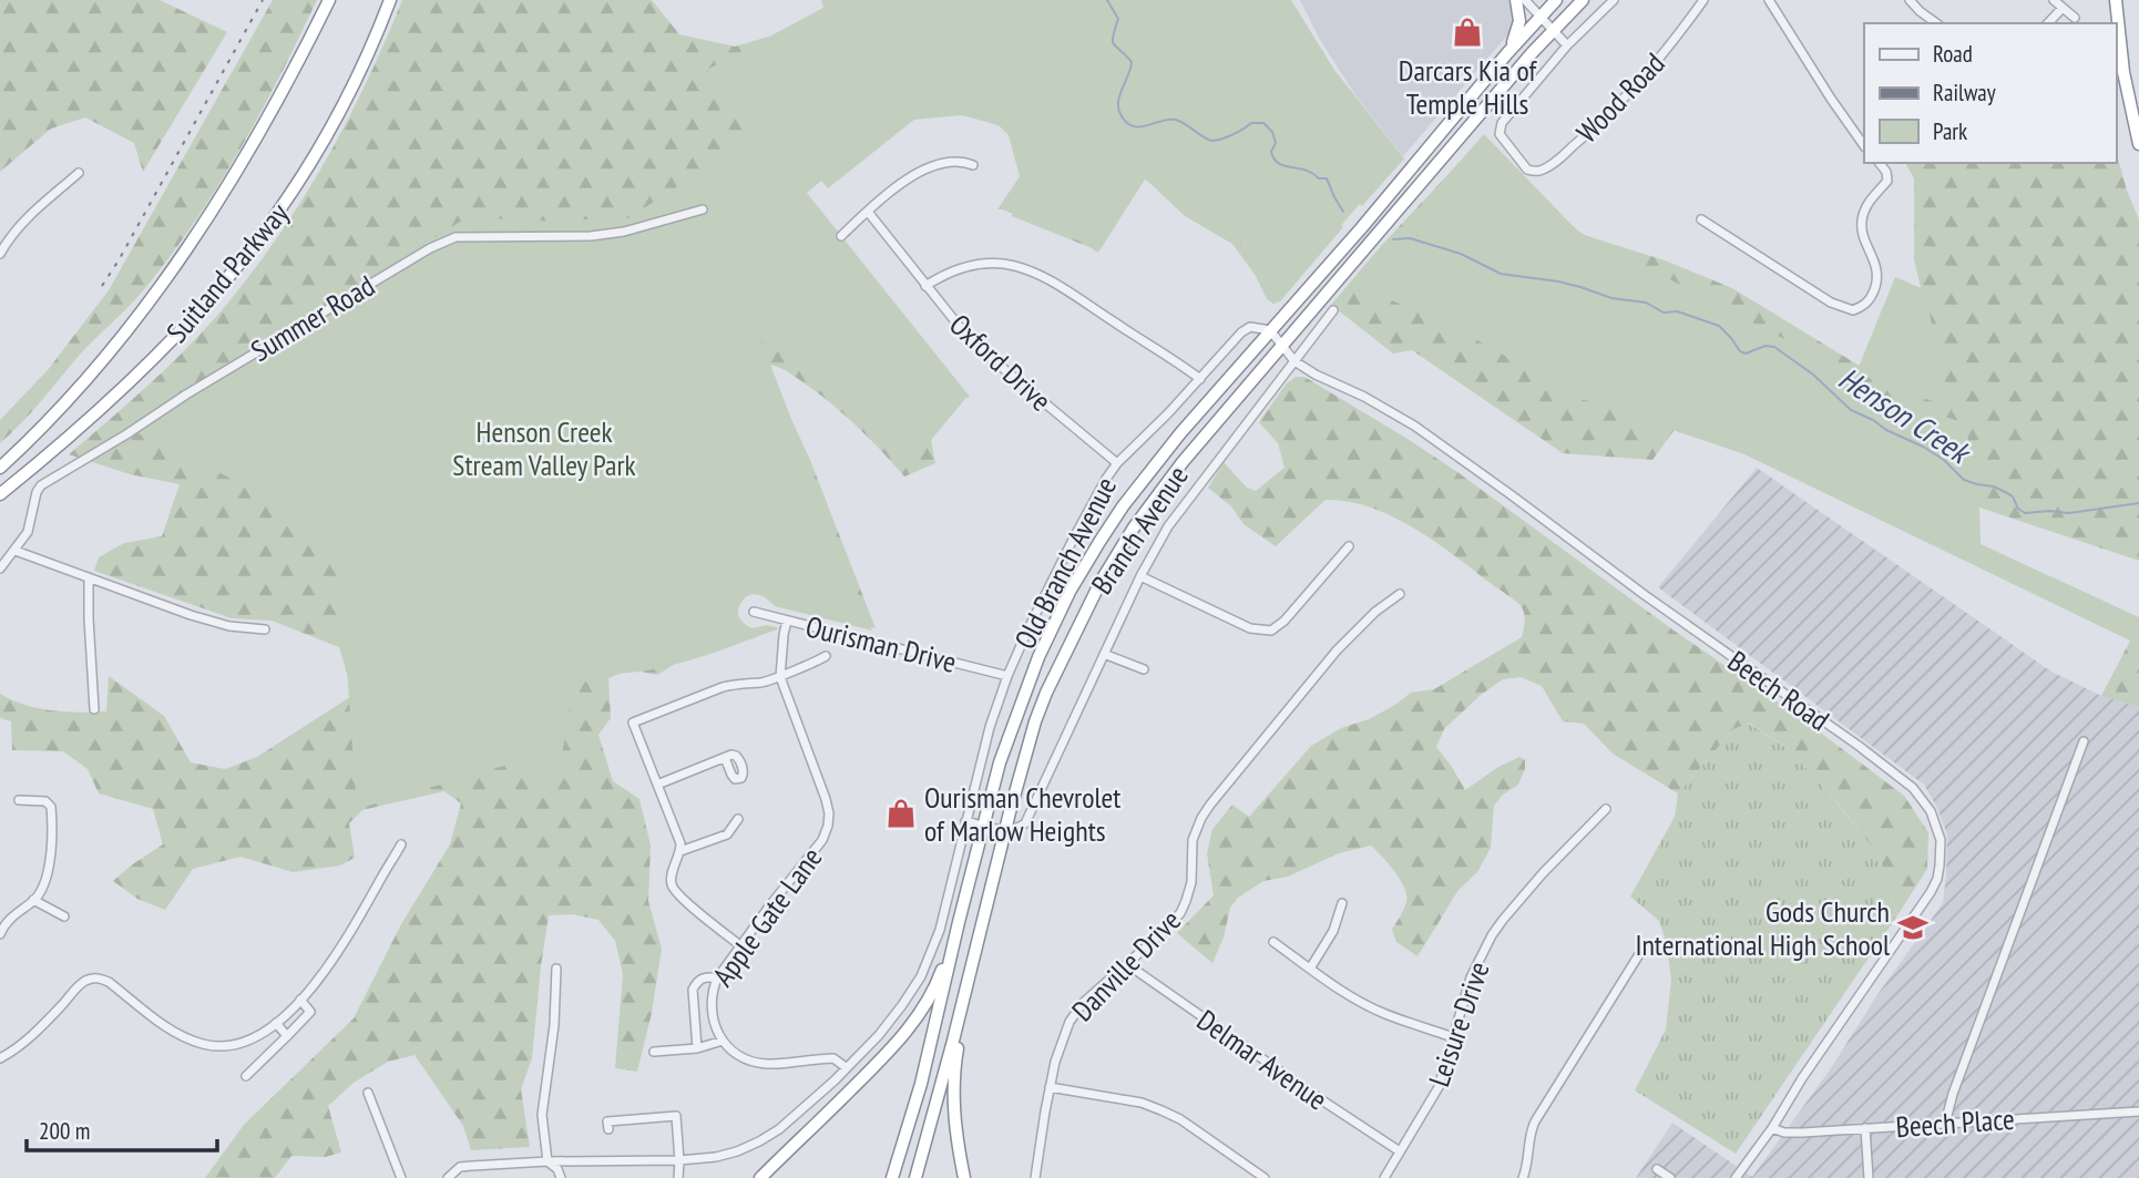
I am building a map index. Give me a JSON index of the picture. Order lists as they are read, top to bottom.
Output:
{
  "streets": {
    "highway": ["Suitland Parkway", "Branch Avenue"],
    "street": [
      "Wood Road",
      "Summer Road",
      "Oxford Drive",
      "Old Branch Avenue",
      "Ourisman Drive",
      "Beech Road",
      "Apple Gate Lane",
      "Danville Drive",
      "Leisure Drive",
      "Delmar Avenue",
      "Beech Place"
    ]
  },
  "crossings": [
    ["Oxford Drive", "Old Branch Avenue"],
    ["Branch Avenue", "Old Branch Avenue"],
    ["Branch Avenue", "Beech Road"],
    ["Old Branch Avenue", "Ourisman Drive"],
    ["Old Branch Avenue", "Beech Road"],
    ["Ourisman Drive", "Apple Gate Lane"],
    ["Beech Road", "Beech Place"],
    ["Danville Drive", "Delmar Avenue"],
    ["Leisure Drive", "Delmar Avenue"]
  ],
  "water": ["Henson Creek"],
  "parks": ["Henson Creek Stream Valley Park"],
  "places": {
    "shop": ["Darcars Kia of Temple Hills", "Ourisman Chevrolet of Marlow Heights"],
    "school or university": ["Gods Church International High School"]
  },
  "legend": ["Road", "Railway", "Park"],
  "scale_bar": "200 m"
}
